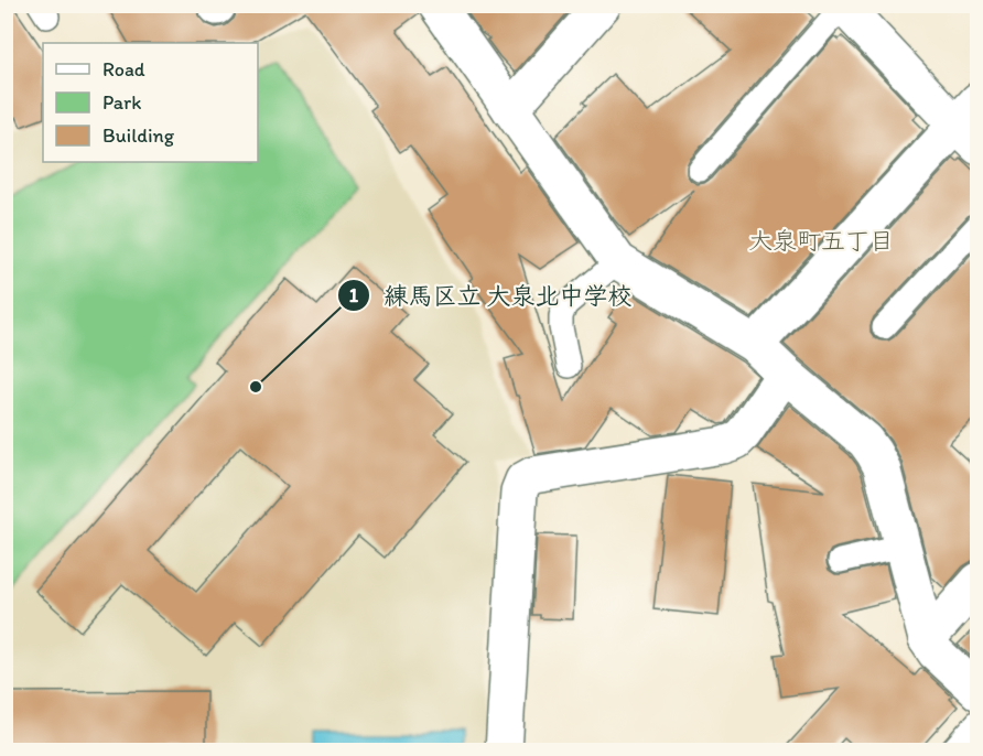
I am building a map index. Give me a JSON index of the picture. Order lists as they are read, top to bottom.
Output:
{
  "districts": ["大泉町五丁目"],
  "places": ["練馬区立 大泉北中学校"],
  "legend": ["Road", "Park", "Building"]
}
